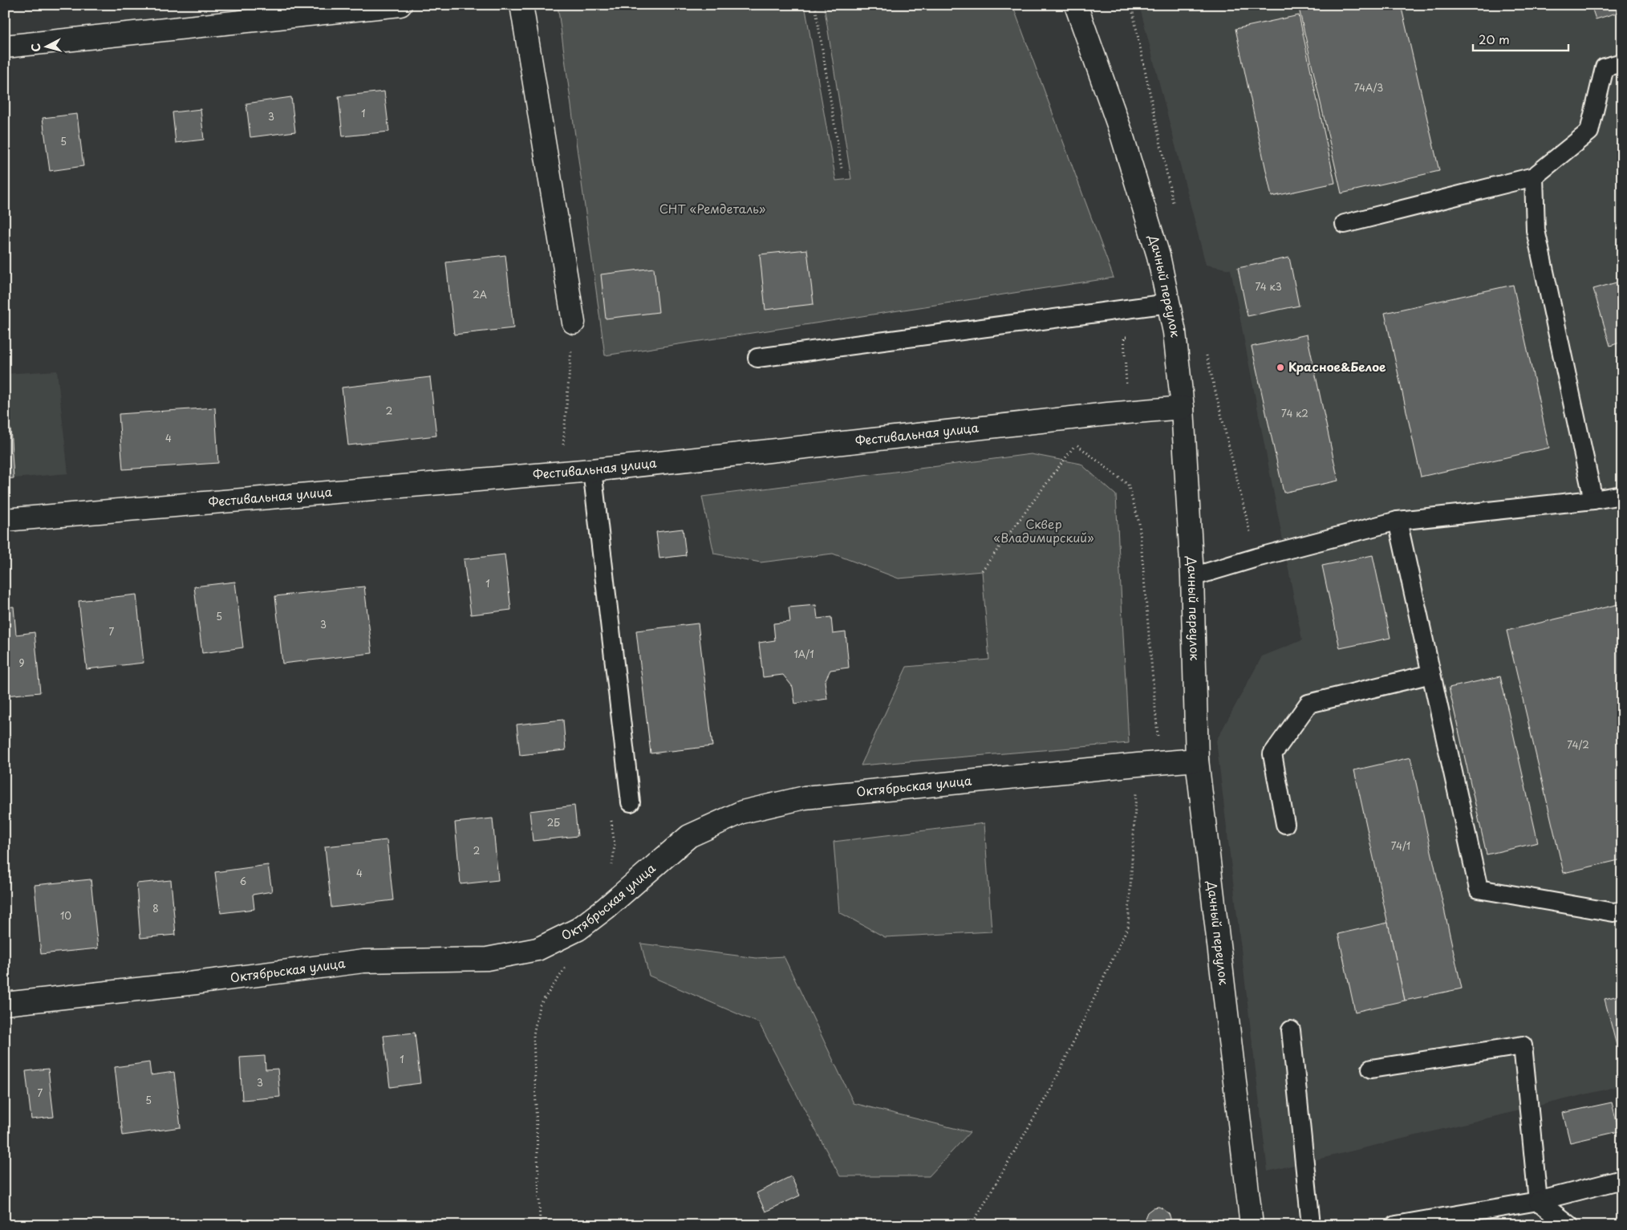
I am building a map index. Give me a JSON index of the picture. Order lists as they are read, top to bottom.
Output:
{
  "streets": {
    "street": ["Дачный переулок", "Фестивальная улица", "Октябрьская улица"]
  },
  "crossings": [
    ["Дачный переулок", "Фестивальная улица"],
    ["Дачный переулок", "Октябрьская улица"]
  ],
  "parks": ["СНТ «Ремдеталь»", "Сквер «Владимирский»"],
  "places": ["Красное&Белое"],
  "house_numbers": [
    "74А/3",
    "1",
    "3",
    "5",
    "74 к3",
    "2А",
    "2",
    "74 к2",
    "4",
    "1",
    "5",
    "3",
    "7",
    "1А/1",
    "9",
    "74/2",
    "2Б",
    "74/1",
    "2",
    "4",
    "6",
    "8",
    "10",
    "1",
    "3",
    "7",
    "5"
  ],
  "scale_bar": "20 m",
  "north": "left"
}
